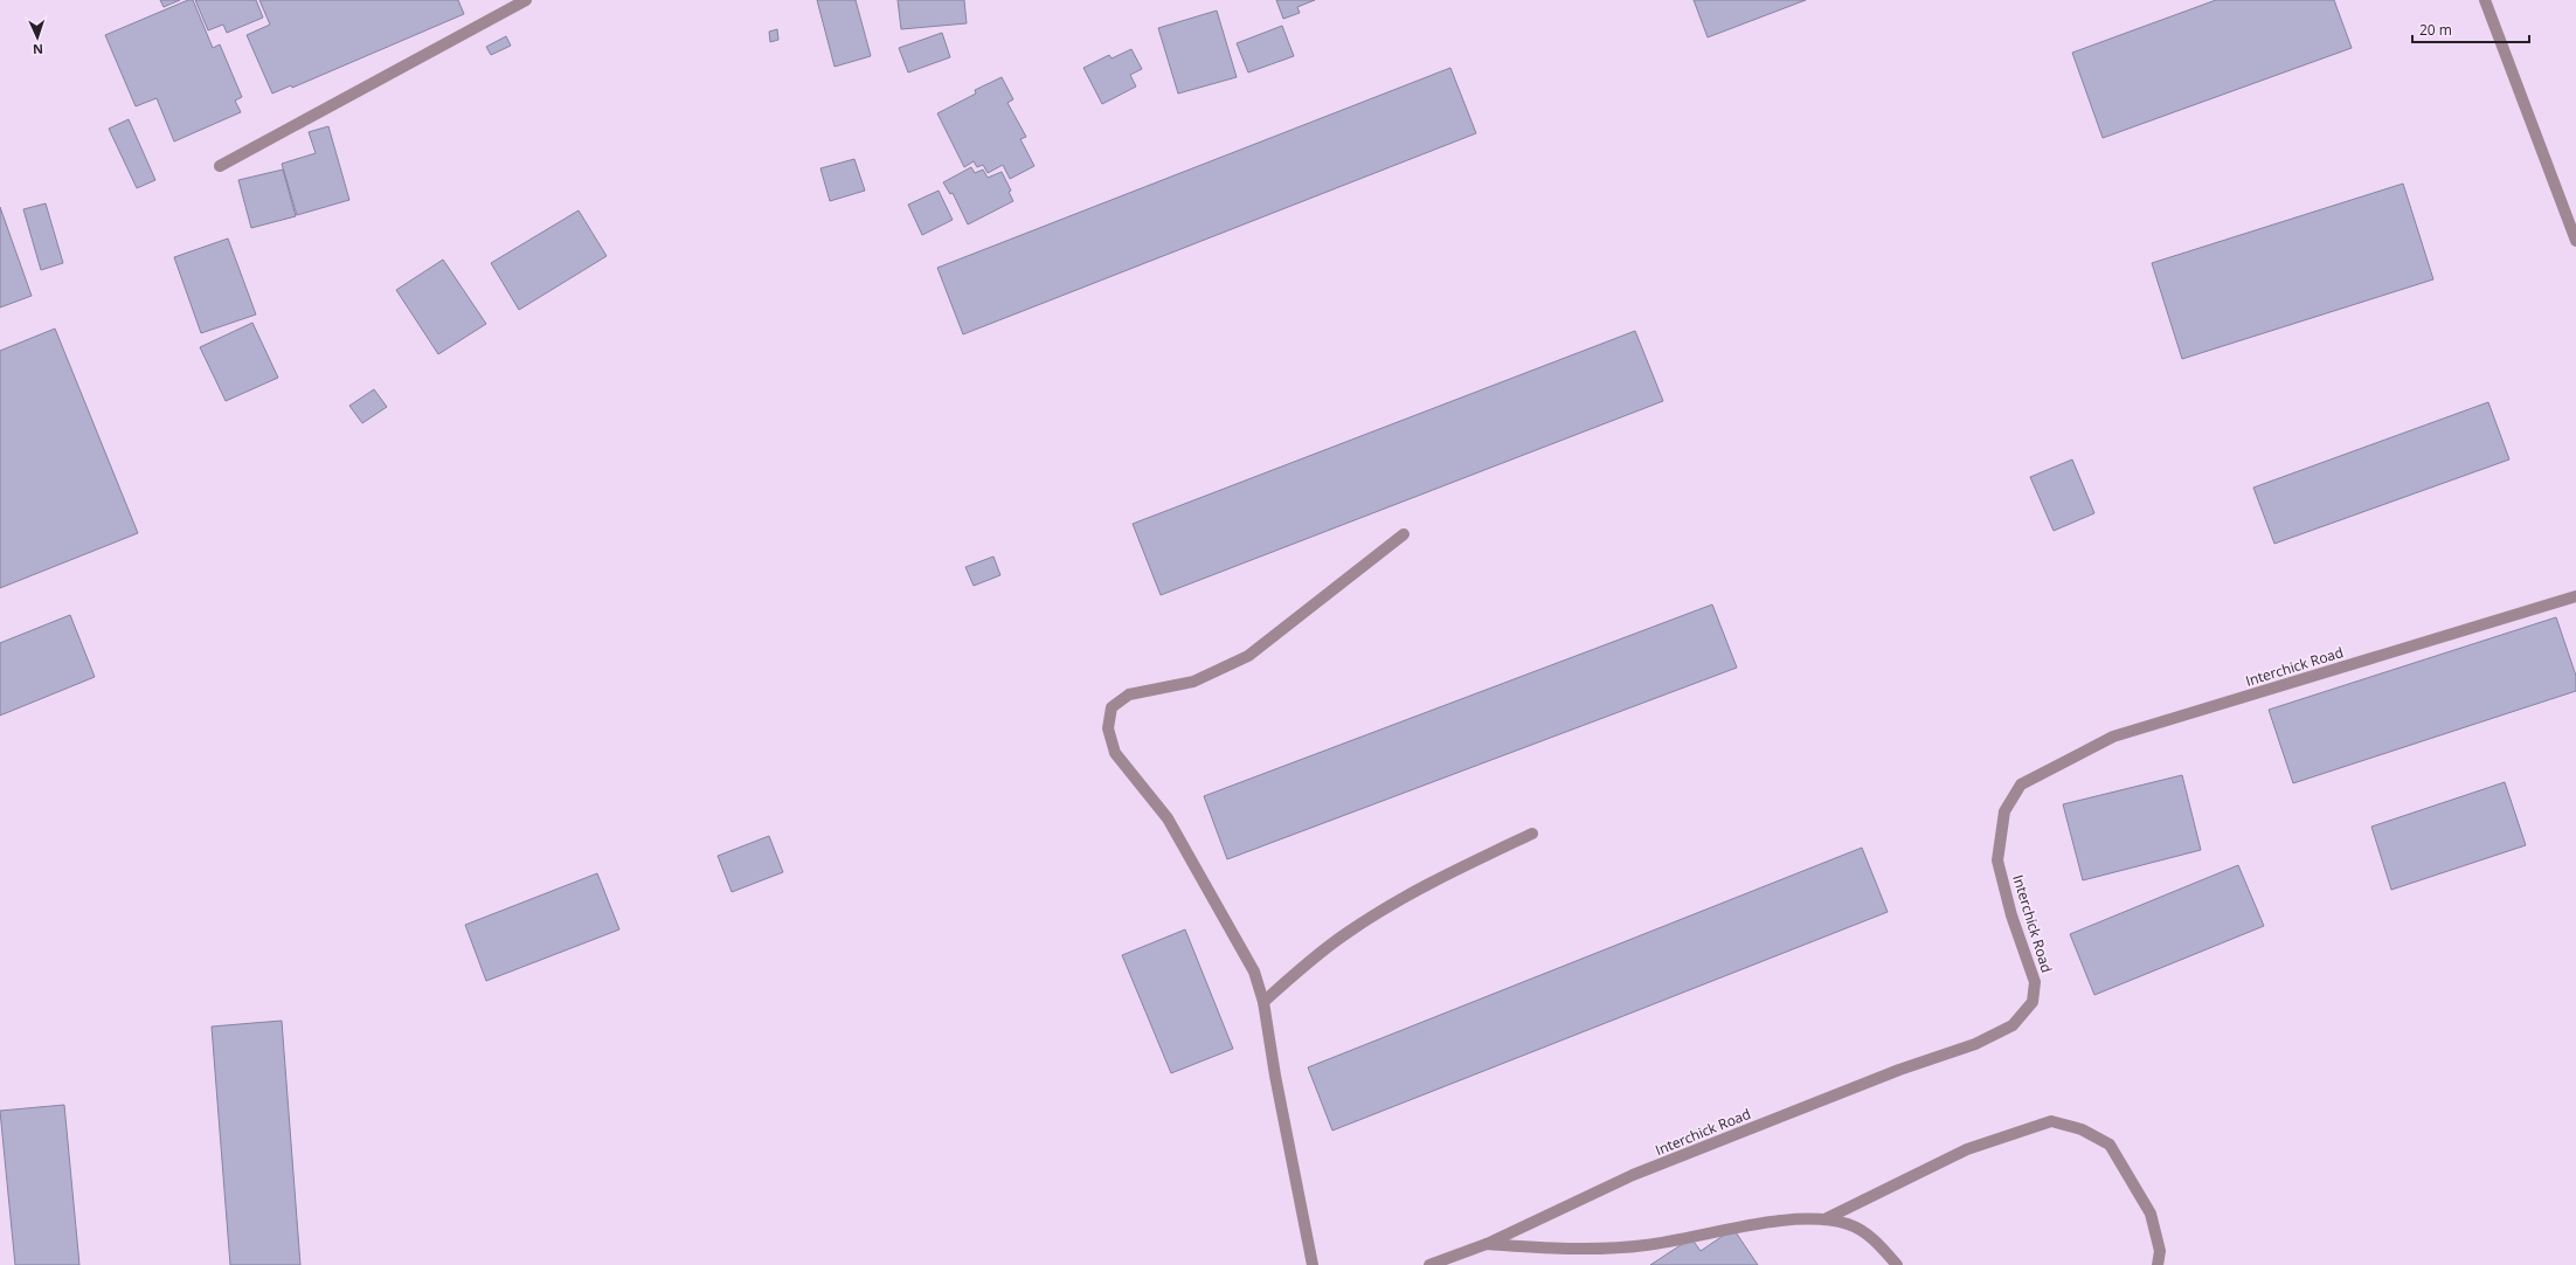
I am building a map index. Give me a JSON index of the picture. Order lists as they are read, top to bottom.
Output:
{
  "streets": {
    "street": ["Interchick Road"]
  },
  "scale_bar": "20 m",
  "north": "bottom"
}
